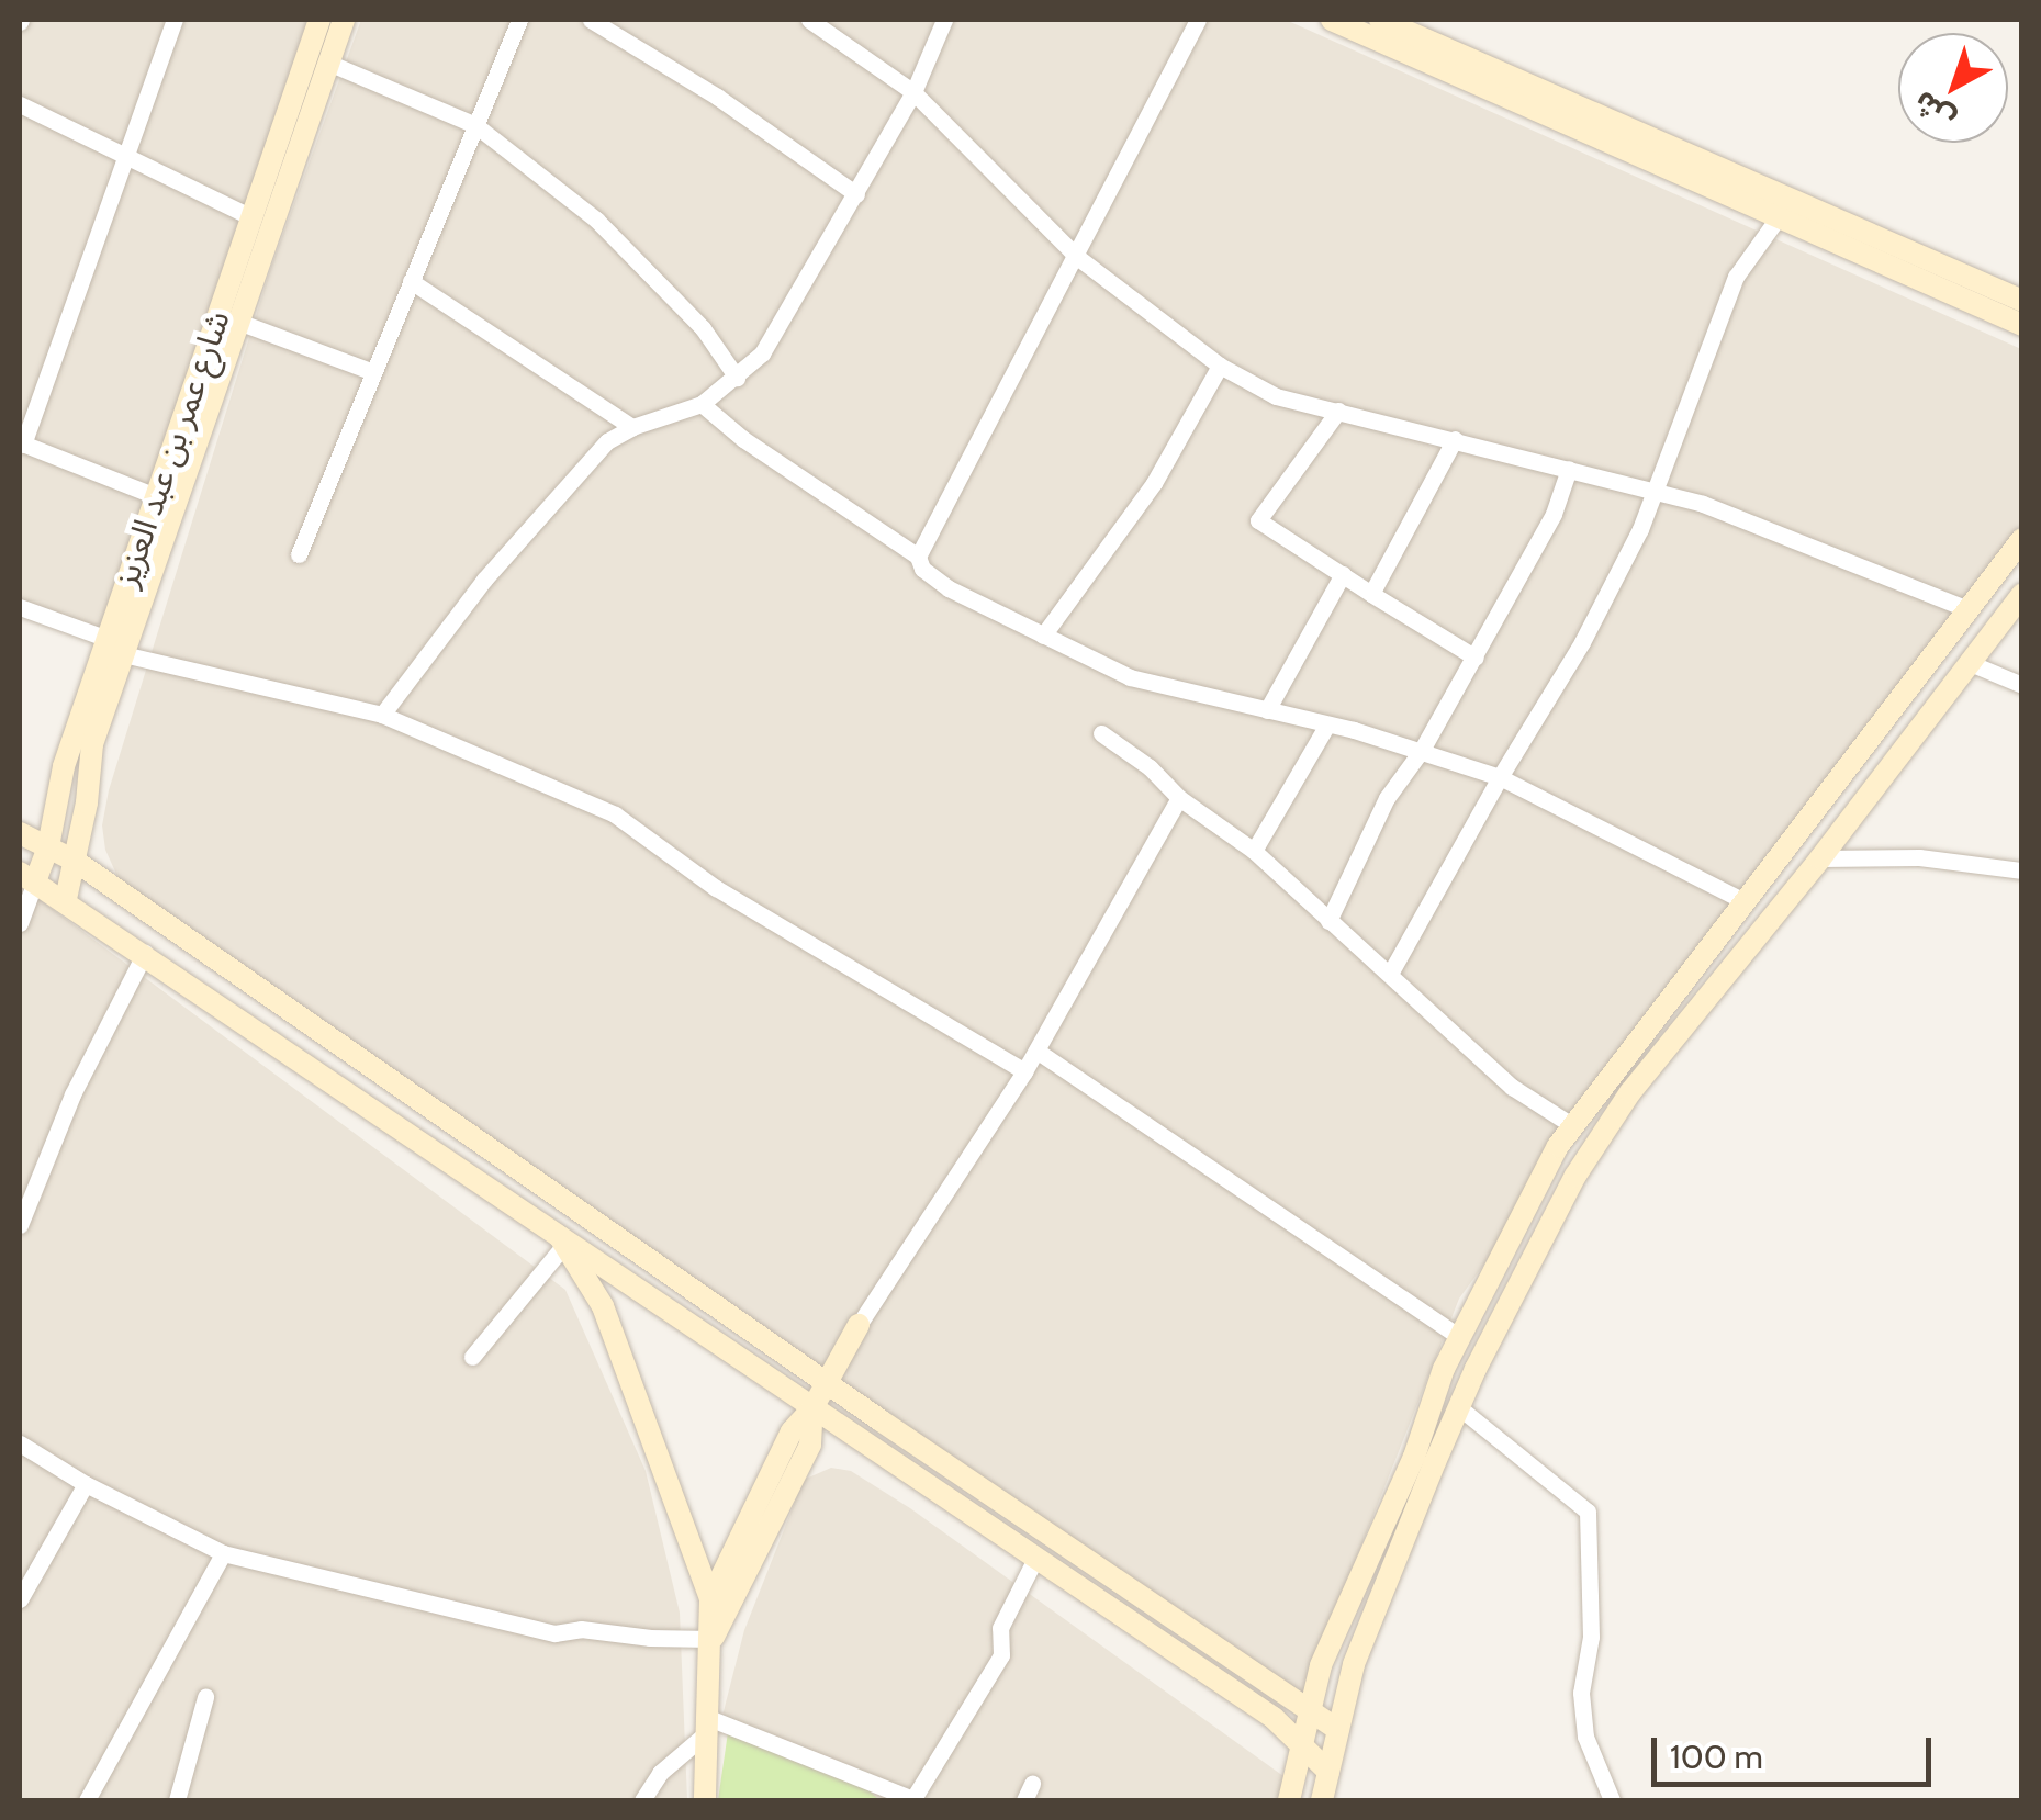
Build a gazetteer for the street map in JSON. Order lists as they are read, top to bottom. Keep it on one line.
{"streets":{"main road":["شارع عمر بن عبد العزيز"]},"scale_bar":"100 m","north":"bottom left"}
